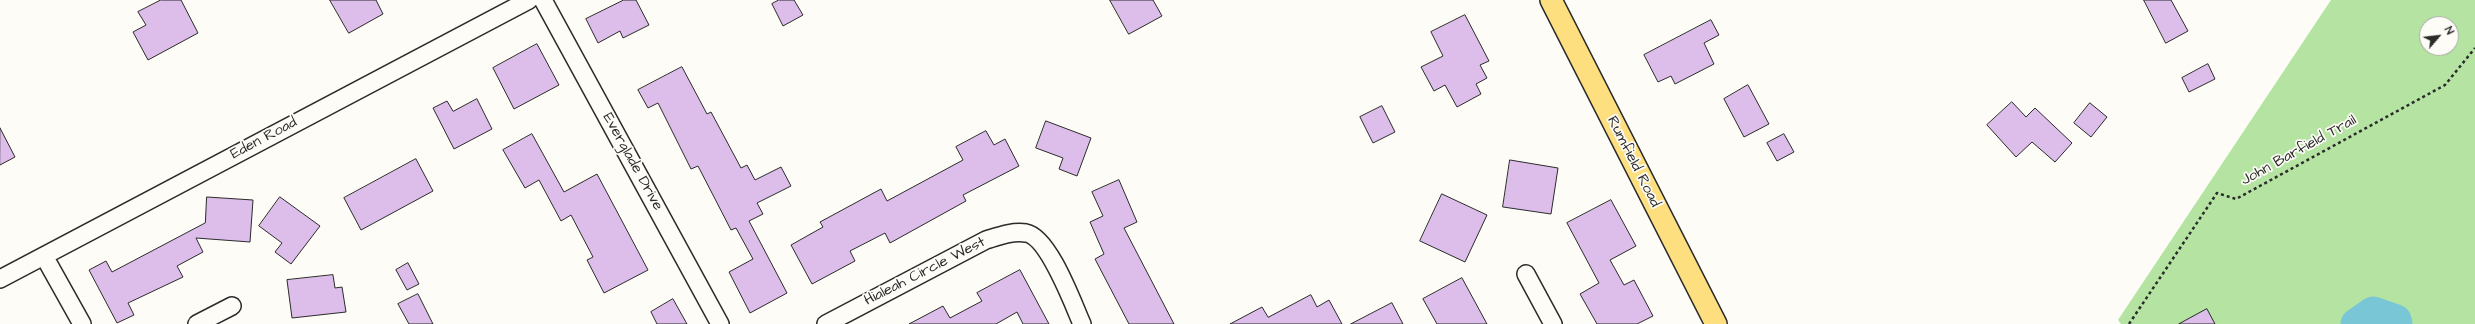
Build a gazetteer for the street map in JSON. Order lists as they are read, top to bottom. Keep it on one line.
{"streets":{"main road":["Rumfield Road"],"street":["Eden Road","Everglade Drive","Hialeah Circle West"],"path":["John Barfield Trail"]},"north":"top right"}
